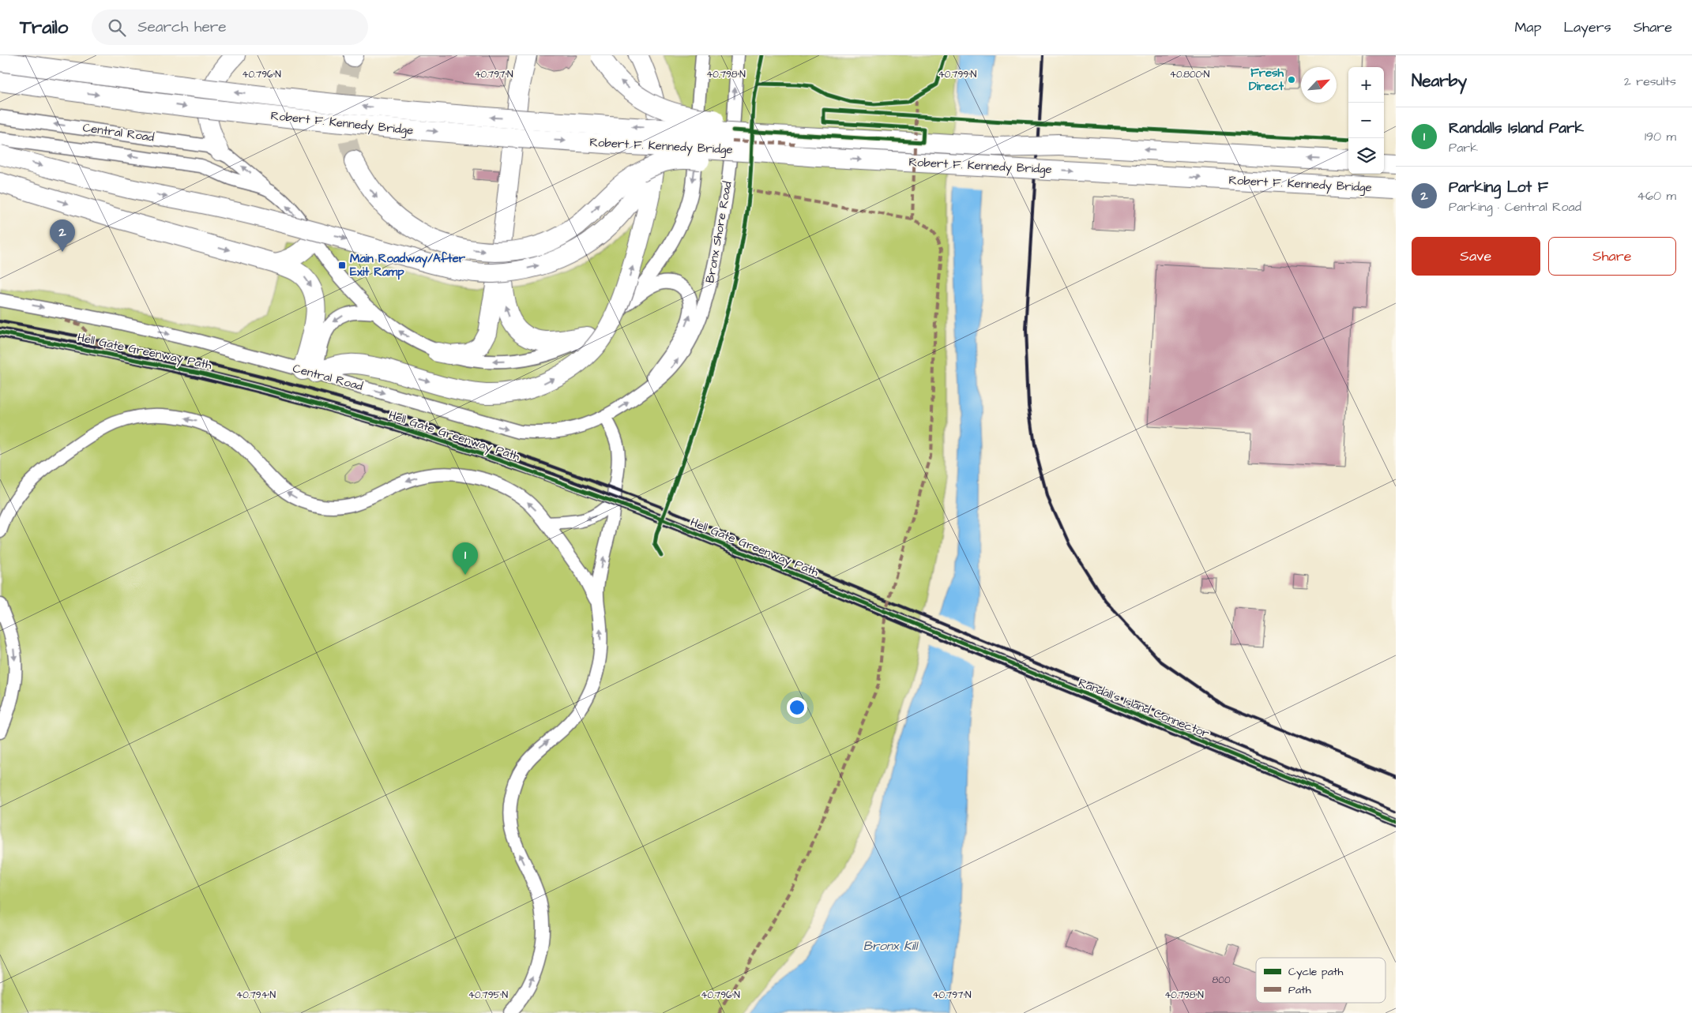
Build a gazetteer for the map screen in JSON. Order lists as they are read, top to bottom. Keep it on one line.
{"streets":{"highway":["Robert F. Kennedy Bridge"],"street":["Central Road","Bronx Shore Road"],"cycle path":["Hell Gate Greenway Path"]},"crossings":[["Central Road","Bronx Shore Road"]],"water":["Bronx Kill"],"places":{"other":["Fresh Direct"],"transit":["Main Roadway/After Exit Ramp"]},"house_numbers":["800"],"legend":["Cycle path","Path"],"north":"top right","page":{"header":"Trailo","search":"Search here","nav":["Map","Layers","Share"],"heading":["Nearby","2 results"],"map_buttons":["+","−"],"list":[{"mark":"1","name":"Randalls Island Park","note":"Park","value":"190 m"},{"mark":"2","name":"Parking Lot F","note":"Parking · Central Road","value":"460 m"}],"pins":["2","1"],"buttons":["Save","Share"]},"coordinates":["40.796°N","40.797°N","40.798°N","40.799°N","40.800°N","40.794°N","40.795°N"]}
